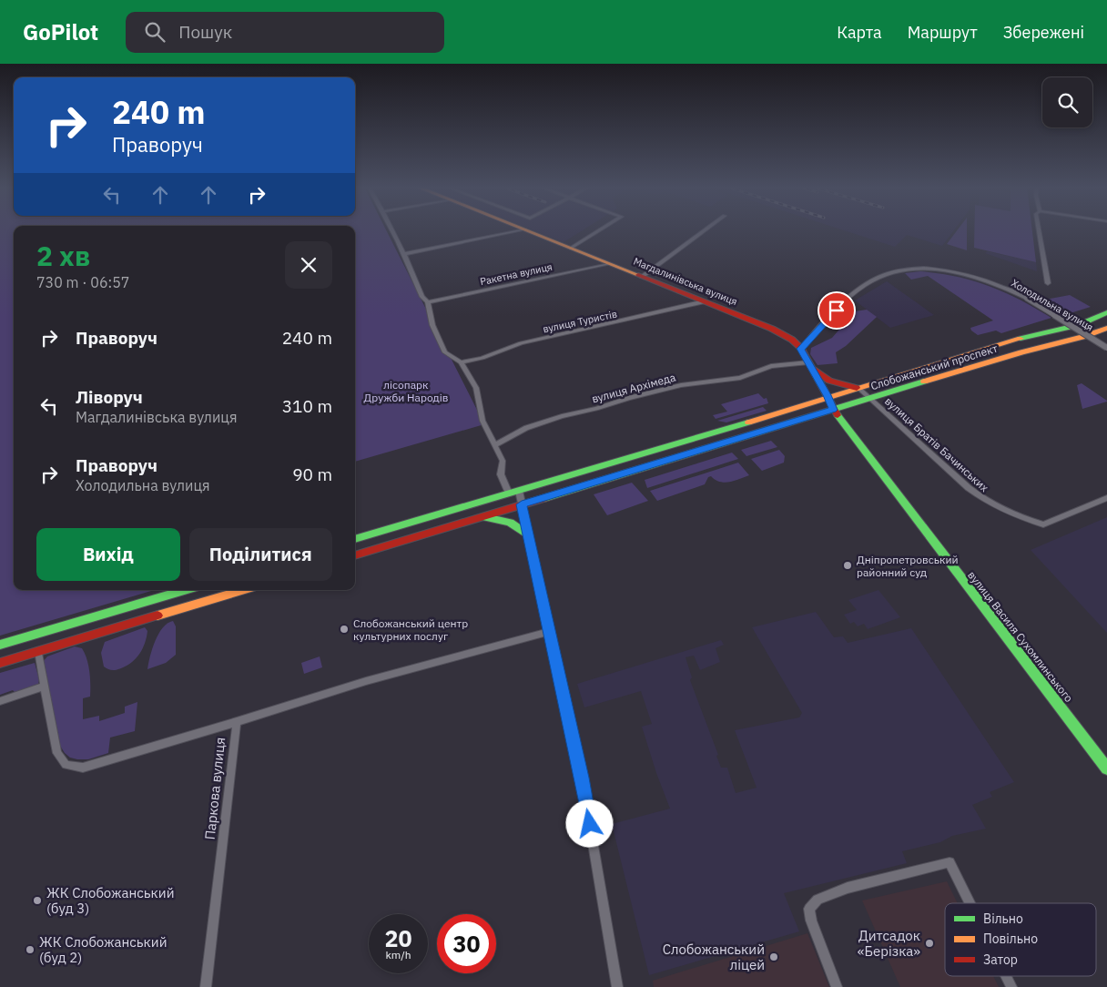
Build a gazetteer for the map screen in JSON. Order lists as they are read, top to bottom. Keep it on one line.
{"streets":{"main road":["Магдалинівська вулиця","Слобожанський проспект","вулиця Василя Сухомлинського"],"street":["Ракетна вулиця","Холодильна вулиця","вулиця Туристів","вулиця Архімеда","вулиця Братів Бачинських","Паркова вулиця"]},"crossings":[["Ракетна вулиця","Магдалинівська вулиця"],["Магдалинівська вулиця","Холодильна вулиця"],["Магдалинівська вулиця","вулиця Туристів"],["Магдалинівська вулиця","Слобожанський проспект"],["Магдалинівська вулиця","вулиця Архімеда"],["Магдалинівська вулиця","вулиця Василя Сухомлинського"],["Слобожанський проспект","вулиця Братів Бачинських"],["Слобожанський проспект","вулиця Василя Сухомлинського"]],"parks":["лісопарк Дружби Народів"],"places":["Дніпропетровський районний суд","Слобожанський центр культурних послуг","ЖК Слобожанський (буд 3)","Дитсадок «Берізка»","ЖК Слобожанський (буд 2)","Слобожанський ліцей"],"legend":["Вільно","Повільно","Затор"],"page":{"header":"GoPilot","search":"Пошук","nav":["Карта","Маршрут","Збережені"],"turn":["240 m","Праворуч"],"heading":["2 хв","730 m · 06:57"],"list":[{"name":"Праворуч","value":"240 m"},{"name":"Ліворуч","note":"Магдалинівська вулиця","value":"310 m"},{"name":"Праворуч","note":"Холодильна вулиця","value":"90 m"}],"buttons":["Вихід","Поділитися"],"speed":"20 km/h","limit":"30"}}
